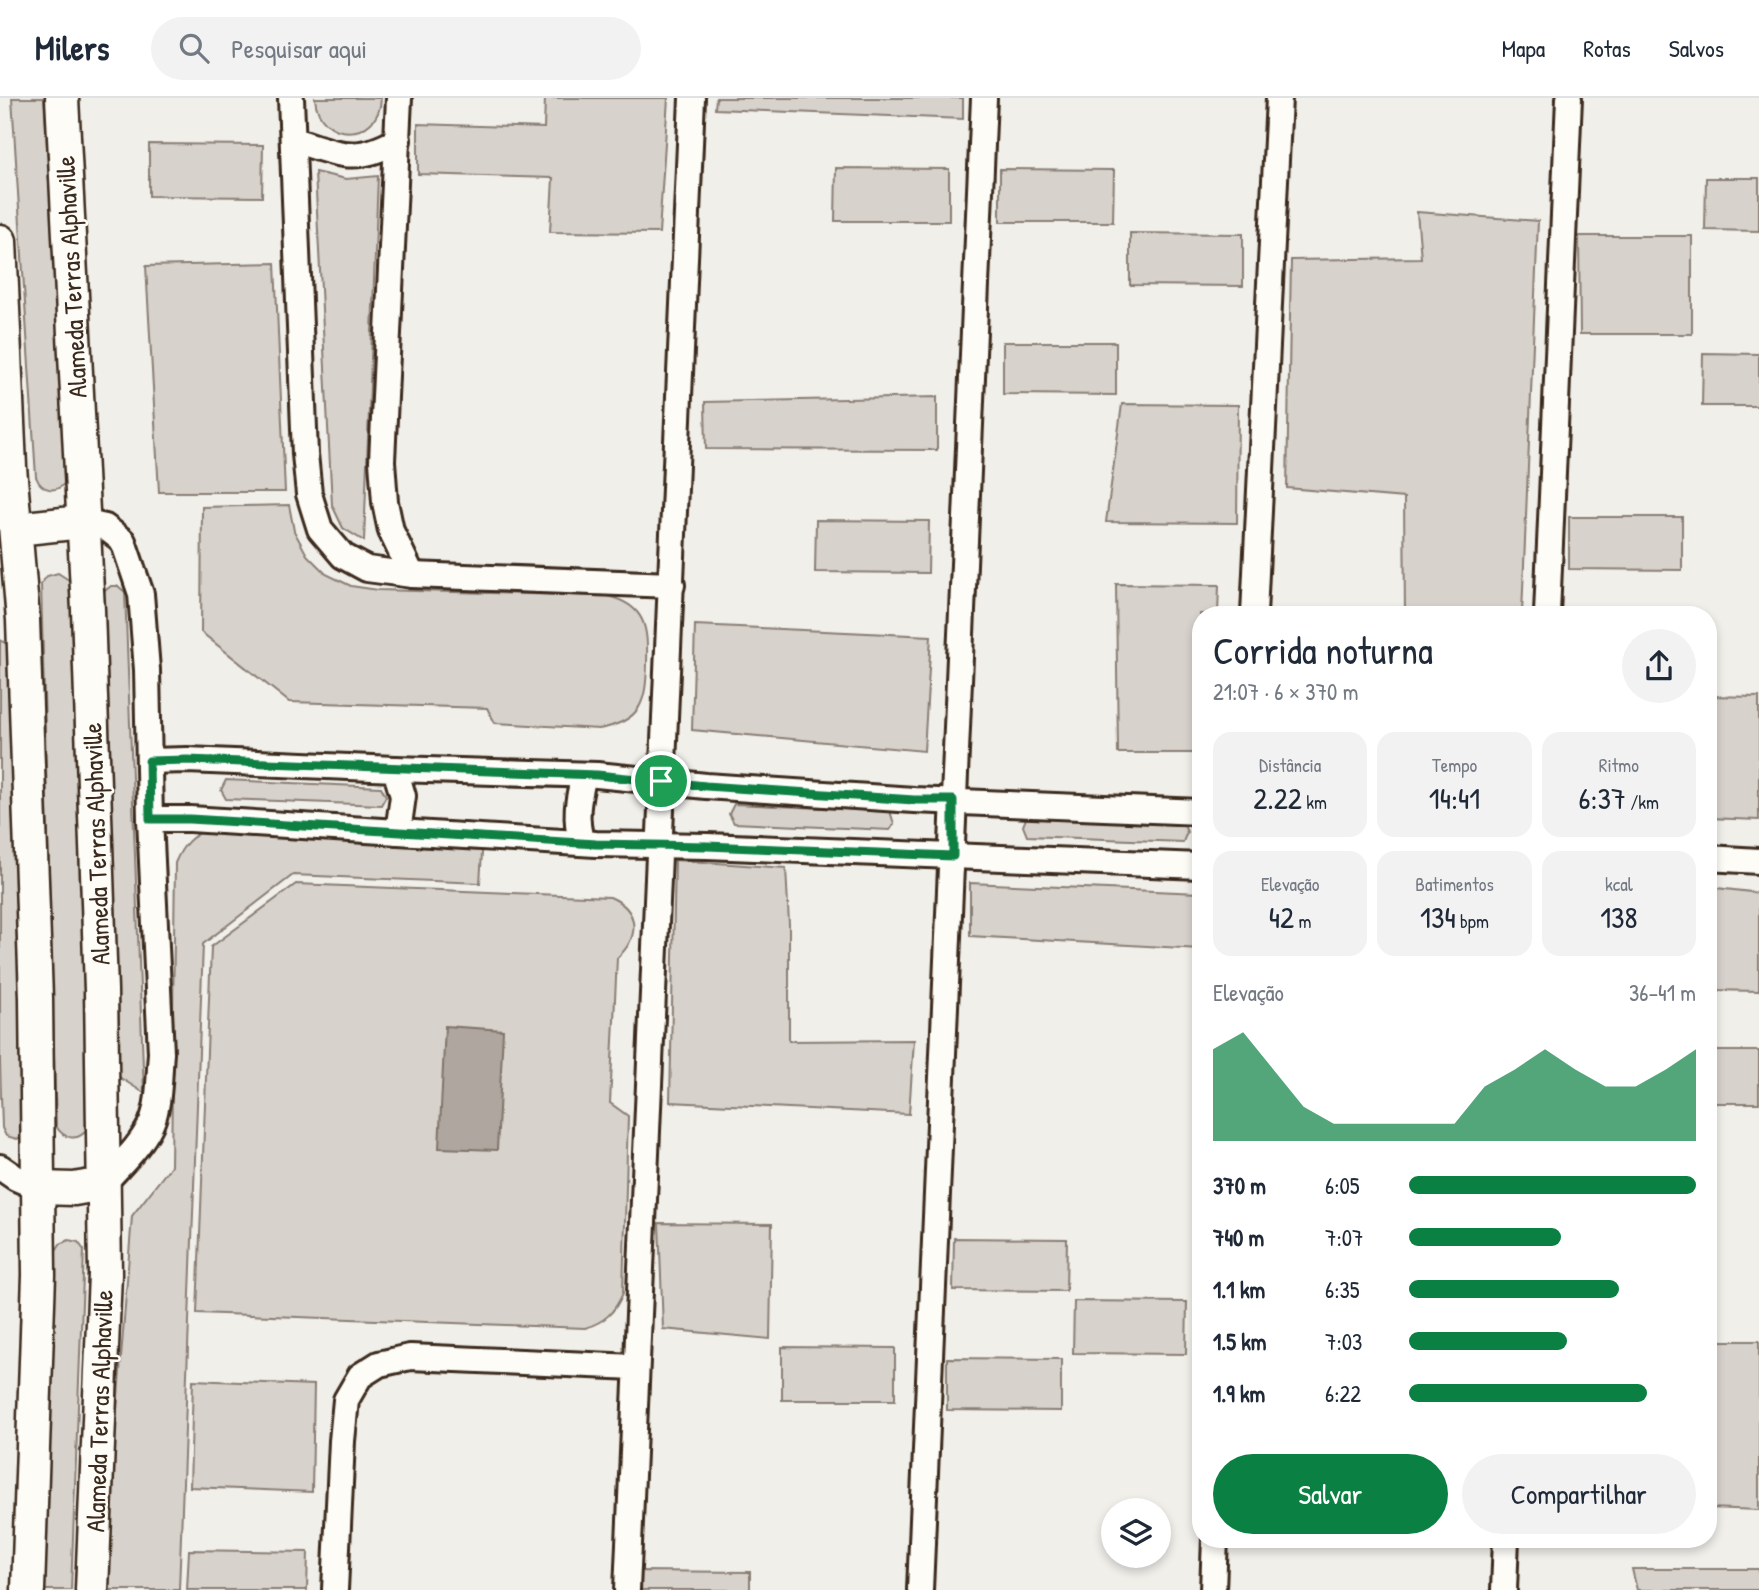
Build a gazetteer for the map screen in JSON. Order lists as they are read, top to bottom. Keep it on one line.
{"streets":{"street":["Alameda Terras Alphaville"]},"page":{"header":"Milers","search":"Pesquisar aqui","nav":["Mapa","Rotas","Salvos"],"heading":["Corrida noturna","21:07 · 6 × 370 m"],"stats":[["Distância","2.22 km"],["Tempo","14:41"],["Ritmo","6:37 /km"],["Elevação","42 m"],["Batimentos","134 bpm"],["kcal","138"]],"chart":["Elevação","36–41 m"],"list":[{"name":"370 m","note":"6:05"},{"name":"740 m","note":"7:07"},{"name":"1.1 km","note":"6:35"},{"name":"1.5 km","note":"7:03"},{"name":"1.9 km","note":"6:22"}],"buttons":["Salvar","Compartilhar"]}}
